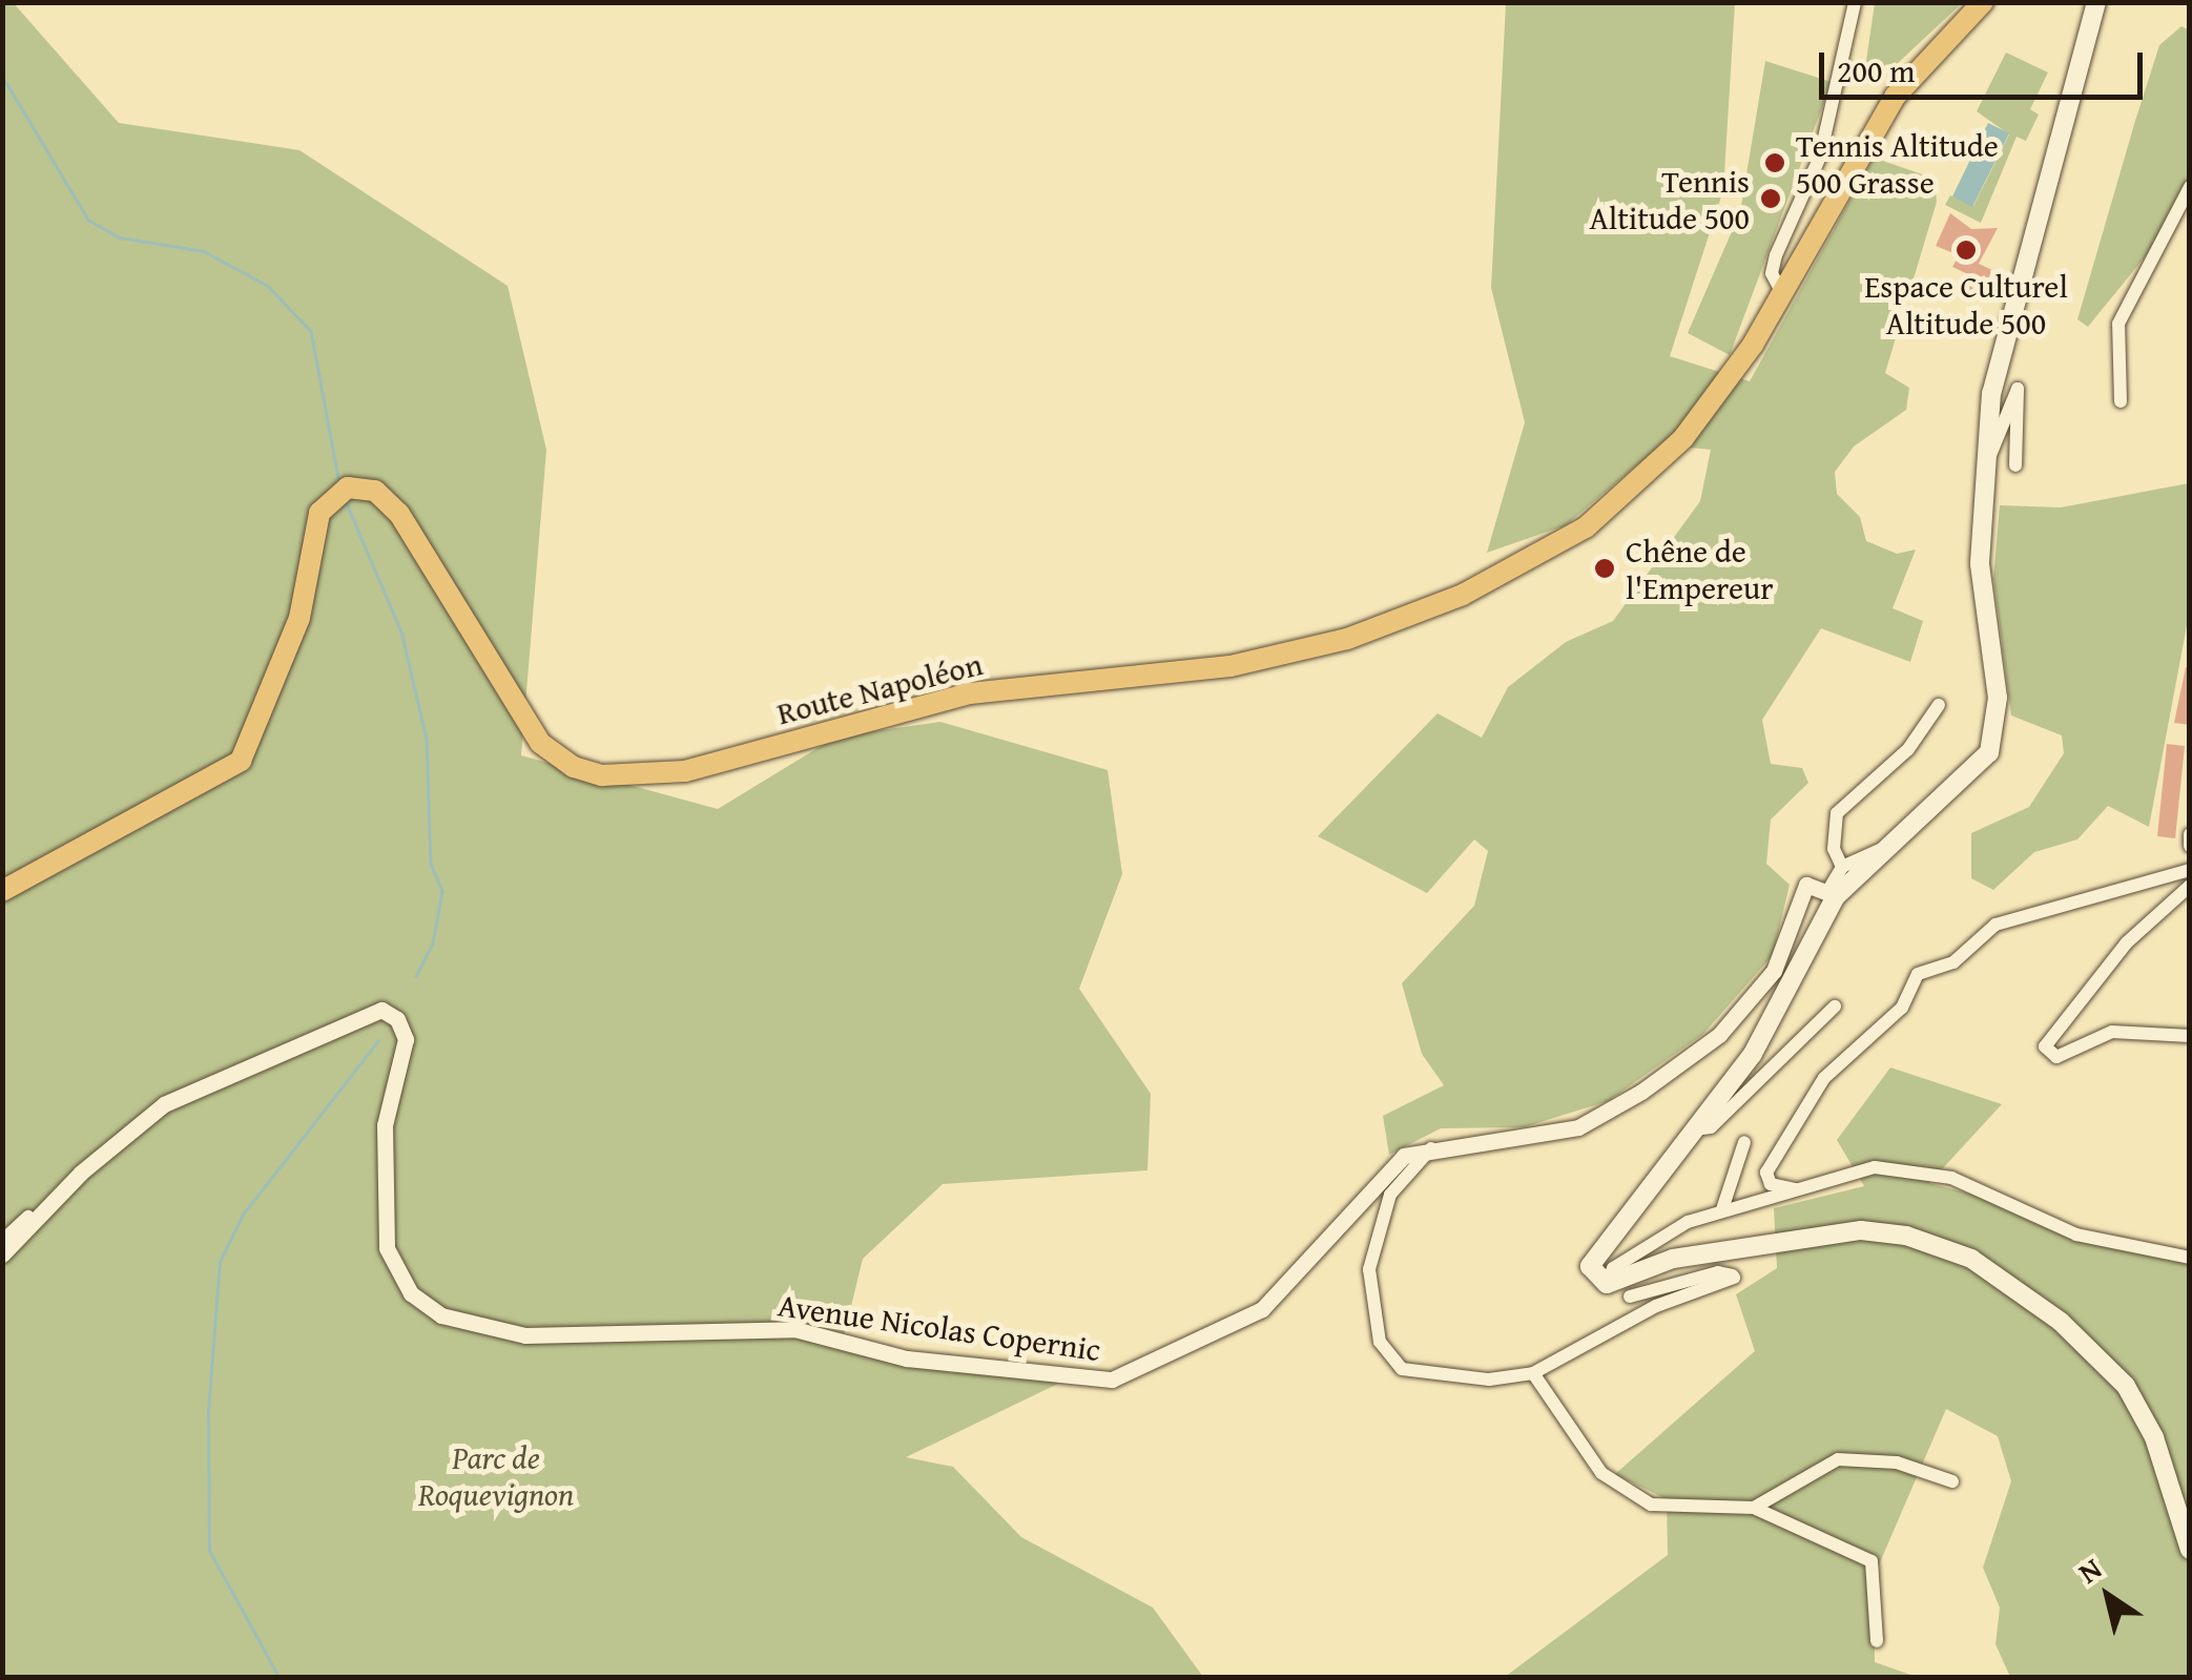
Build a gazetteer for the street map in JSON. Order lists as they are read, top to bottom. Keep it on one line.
{"streets":{"main road":["Route Napoléon"],"street":["Avenue Nicolas Copernic"]},"parks":["Parc de Roquevignon"],"places":["Tennis Altitude 500 Grasse","Tennis Altitude 500","Espace Culturel Altitude 500","Chêne de l'Empereur"],"scale_bar":"200 m","north":"top left"}
